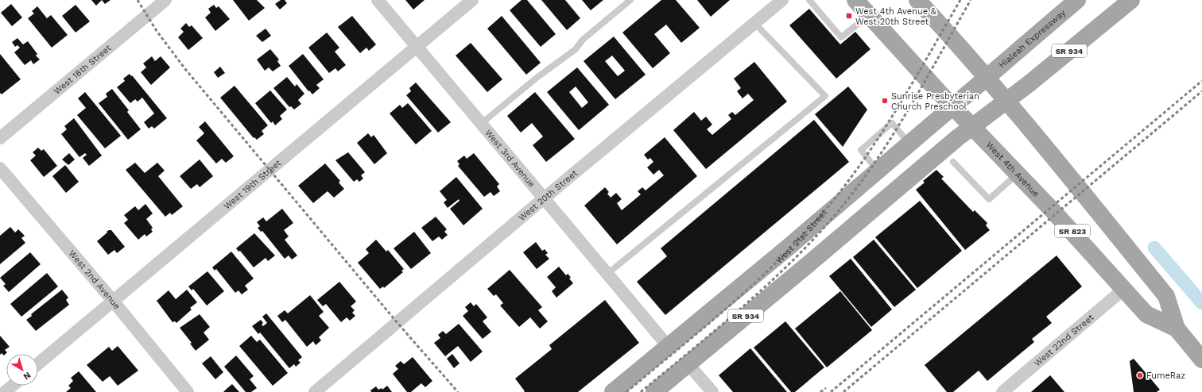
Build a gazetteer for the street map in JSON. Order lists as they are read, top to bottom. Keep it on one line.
{"streets":{"main road":["Hialeah Expressway","SR 934","West 4th Avenue","SR 823","West 21st Street"],"street":["West 18th Street","West 3rd Avenue","West 19th Street","West 20th Street","West 2nd Avenue","West 22nd Street"]},"crossings":[["Hialeah Expressway","West 4th Avenue"],["Hialeah Expressway","West 21st Street"],["SR 934","West 4th Avenue"],["West 3rd Avenue","West 19th Street"],["West 3rd Avenue","West 20th Street"],["West 3rd Avenue","West 21st Street"],["West 4th Avenue","West 21st Street"],["West 4th Avenue","West 22nd Street"],["West 19th Street","West 2nd Avenue"]],"places":{"transit":["West 4th Avenue & West 20th Street"],"other":["Sunrise Presbyterian Church Preschool","FumeRaz"]},"north":"bottom right"}
